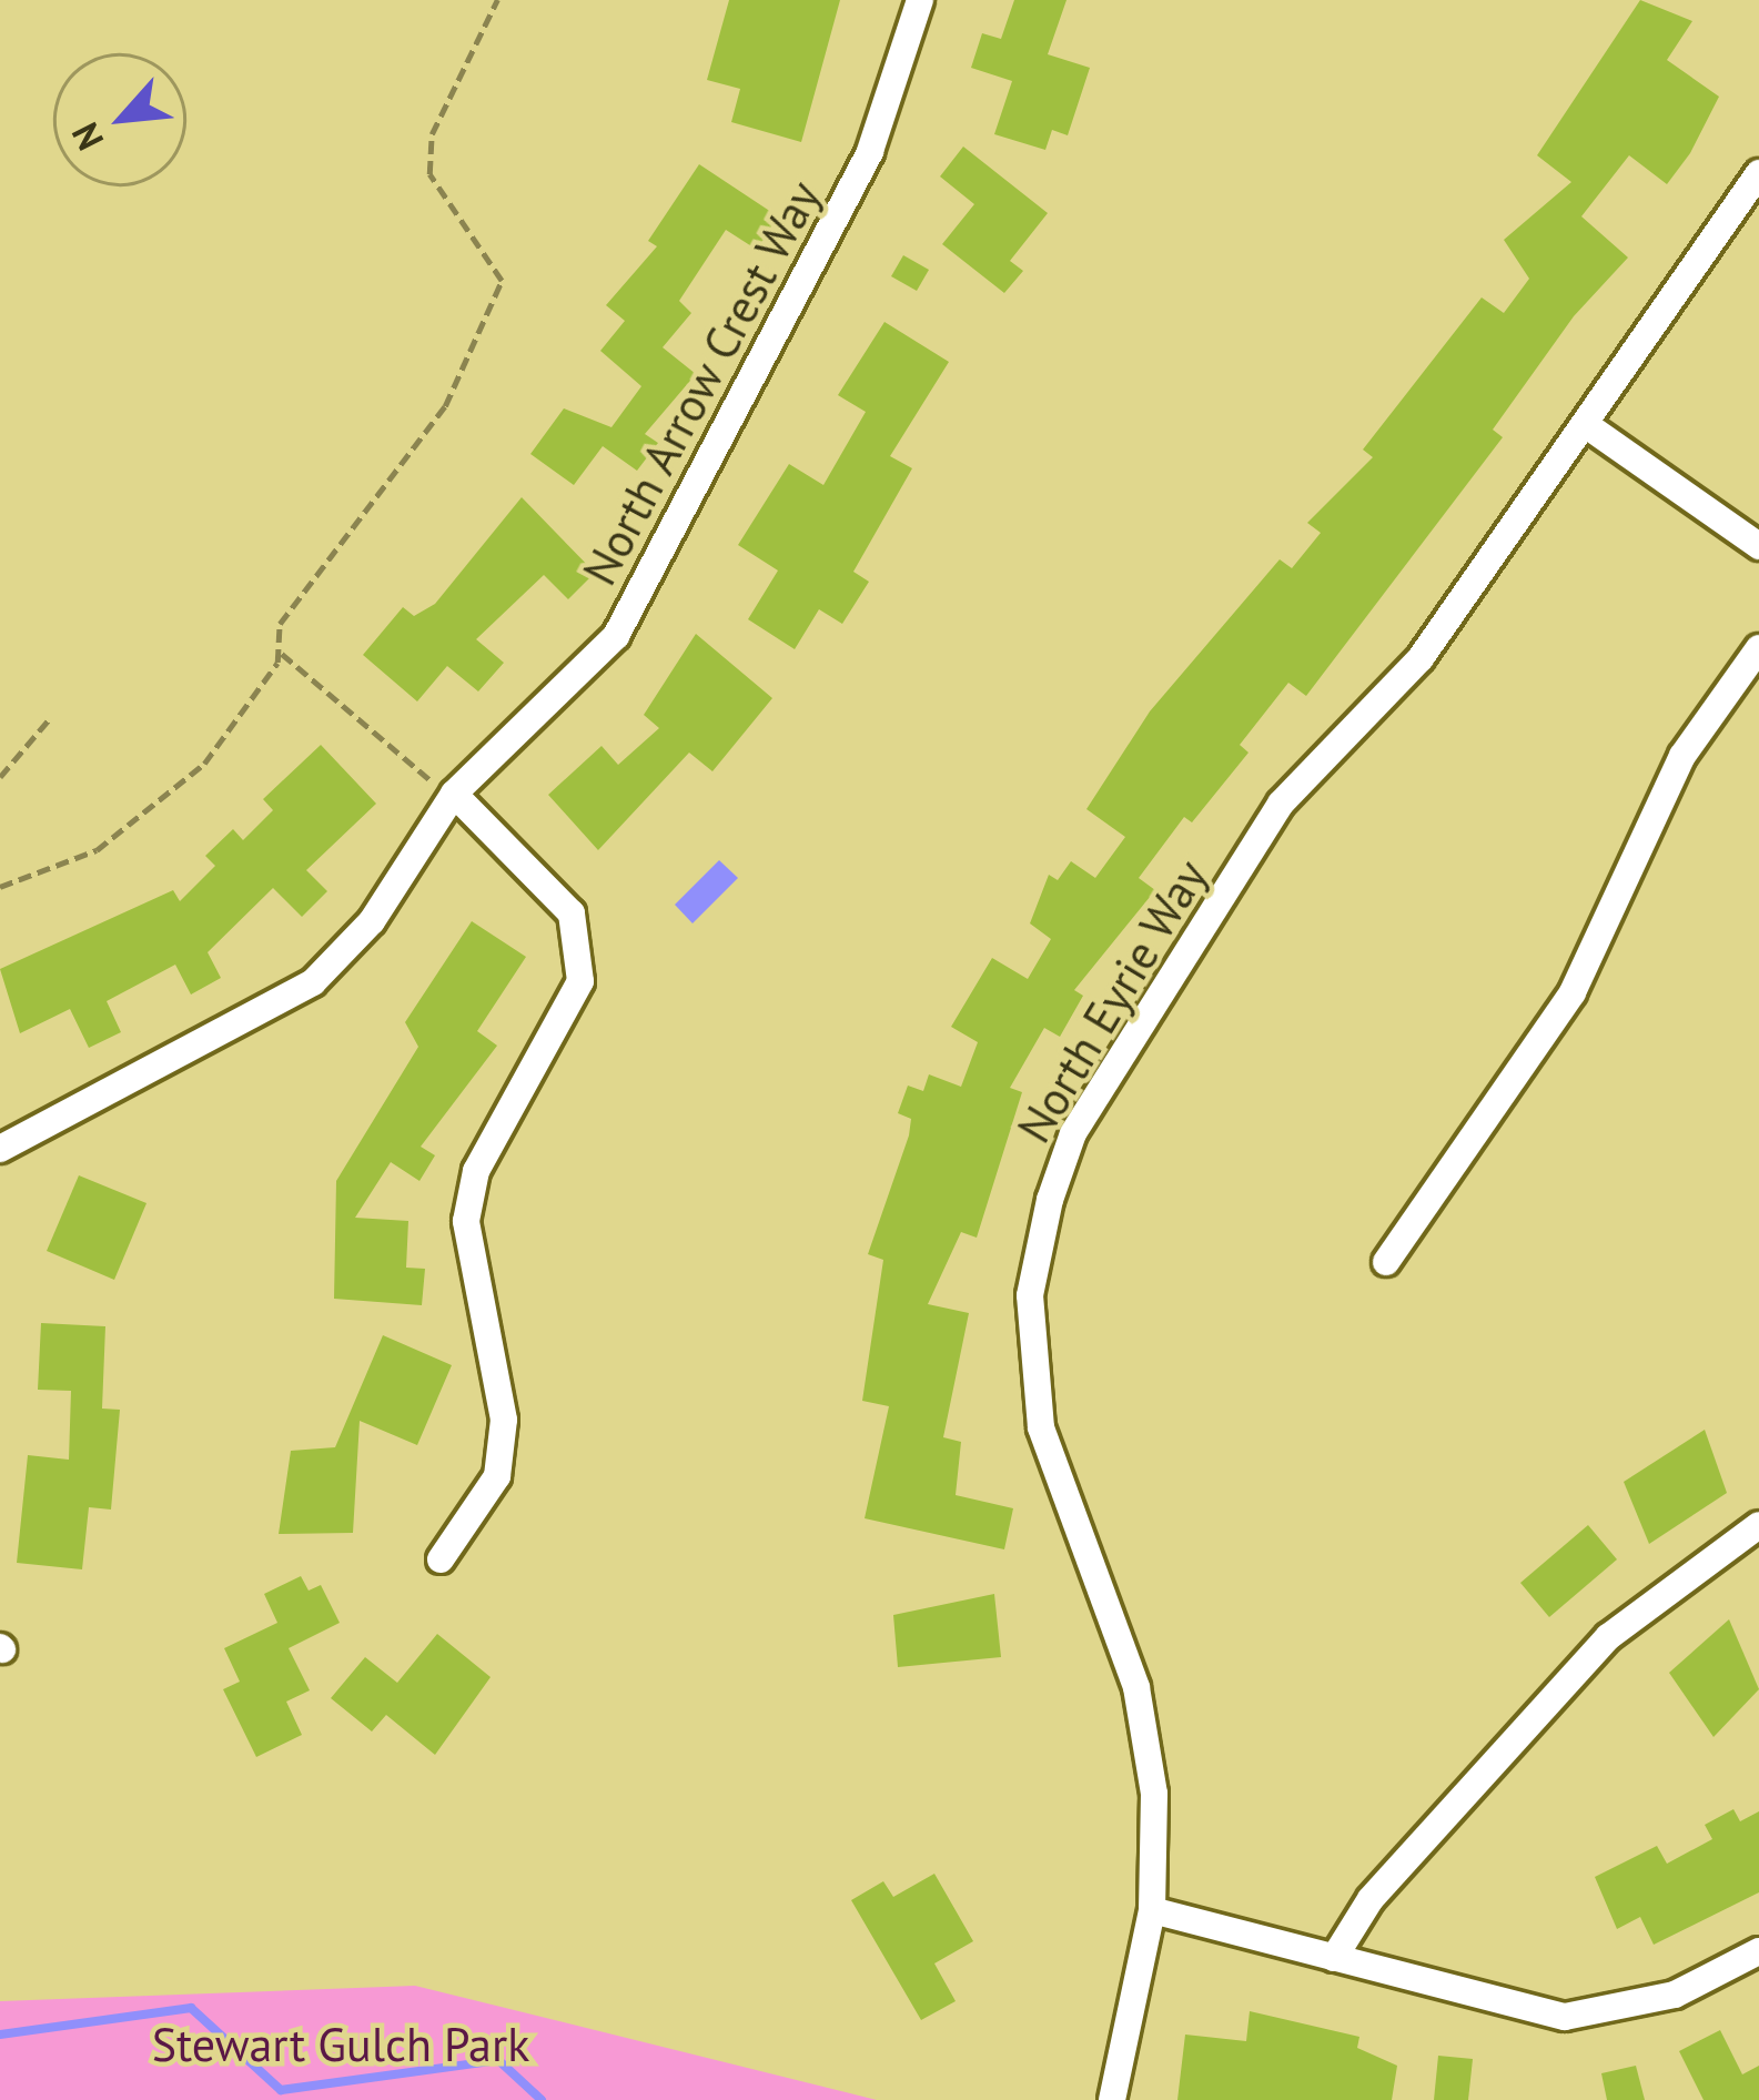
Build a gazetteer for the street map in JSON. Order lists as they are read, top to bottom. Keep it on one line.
{"streets":{"street":["North Arrow Crest Way","North Eyrie Way"]},"parks":["Stewart Gulch Park"],"north":"bottom left"}
